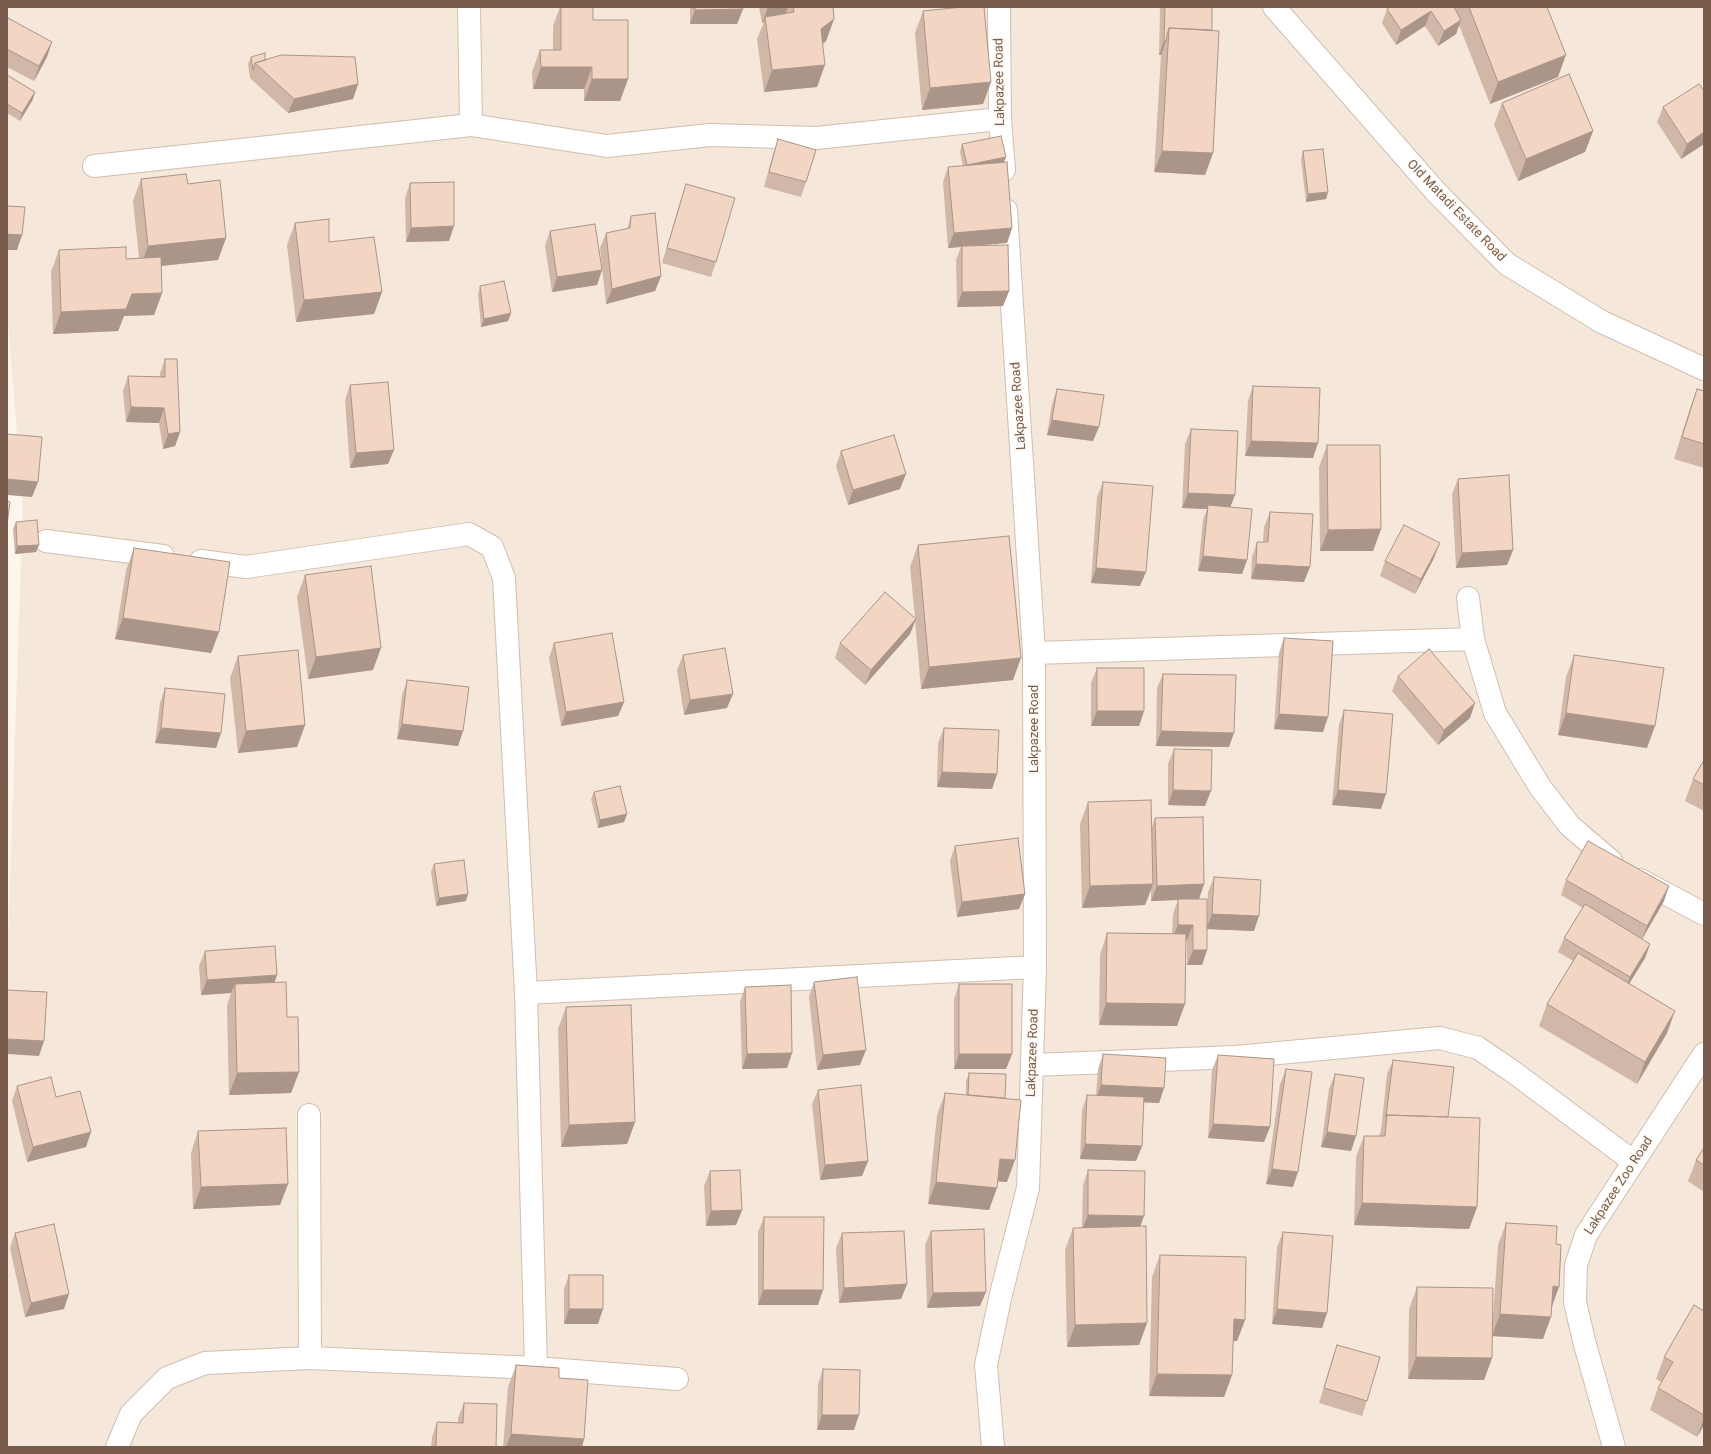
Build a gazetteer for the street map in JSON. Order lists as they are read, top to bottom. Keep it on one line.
{"streets":{"street":["Lakpazee Road","Old Matadi Estate Road","Lakpazee Zoo Road"]}}
